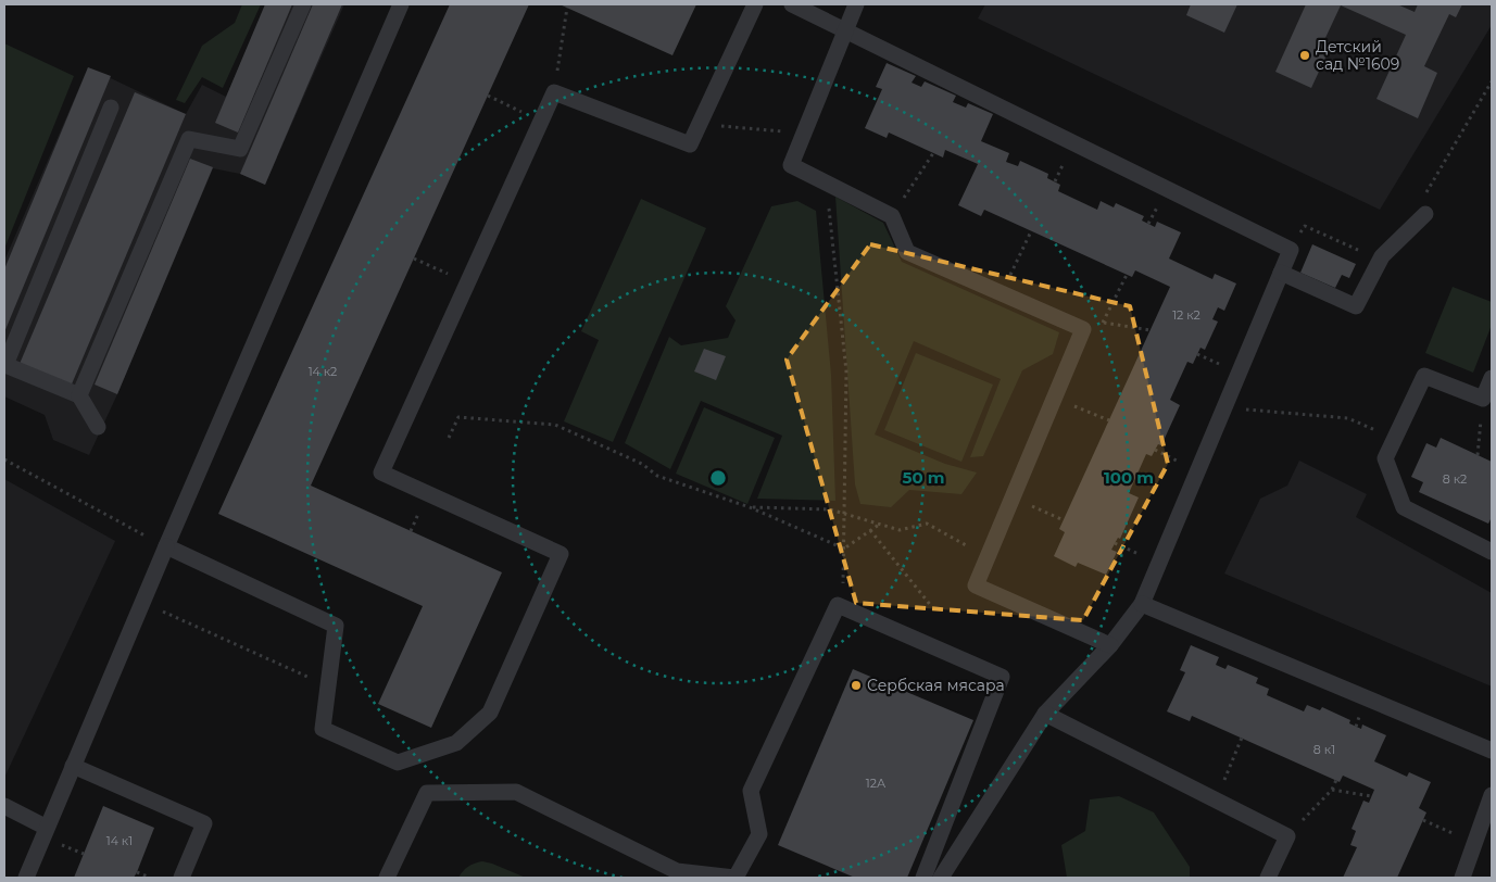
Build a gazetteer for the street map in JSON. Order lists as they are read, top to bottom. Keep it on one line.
{"places":["Детский сад №1609","Сербская мясара"],"house_numbers":["12 к2","14 к2","8 к2","8 к1","12А","14 к1"],"rings":["50 m","100 m"]}
